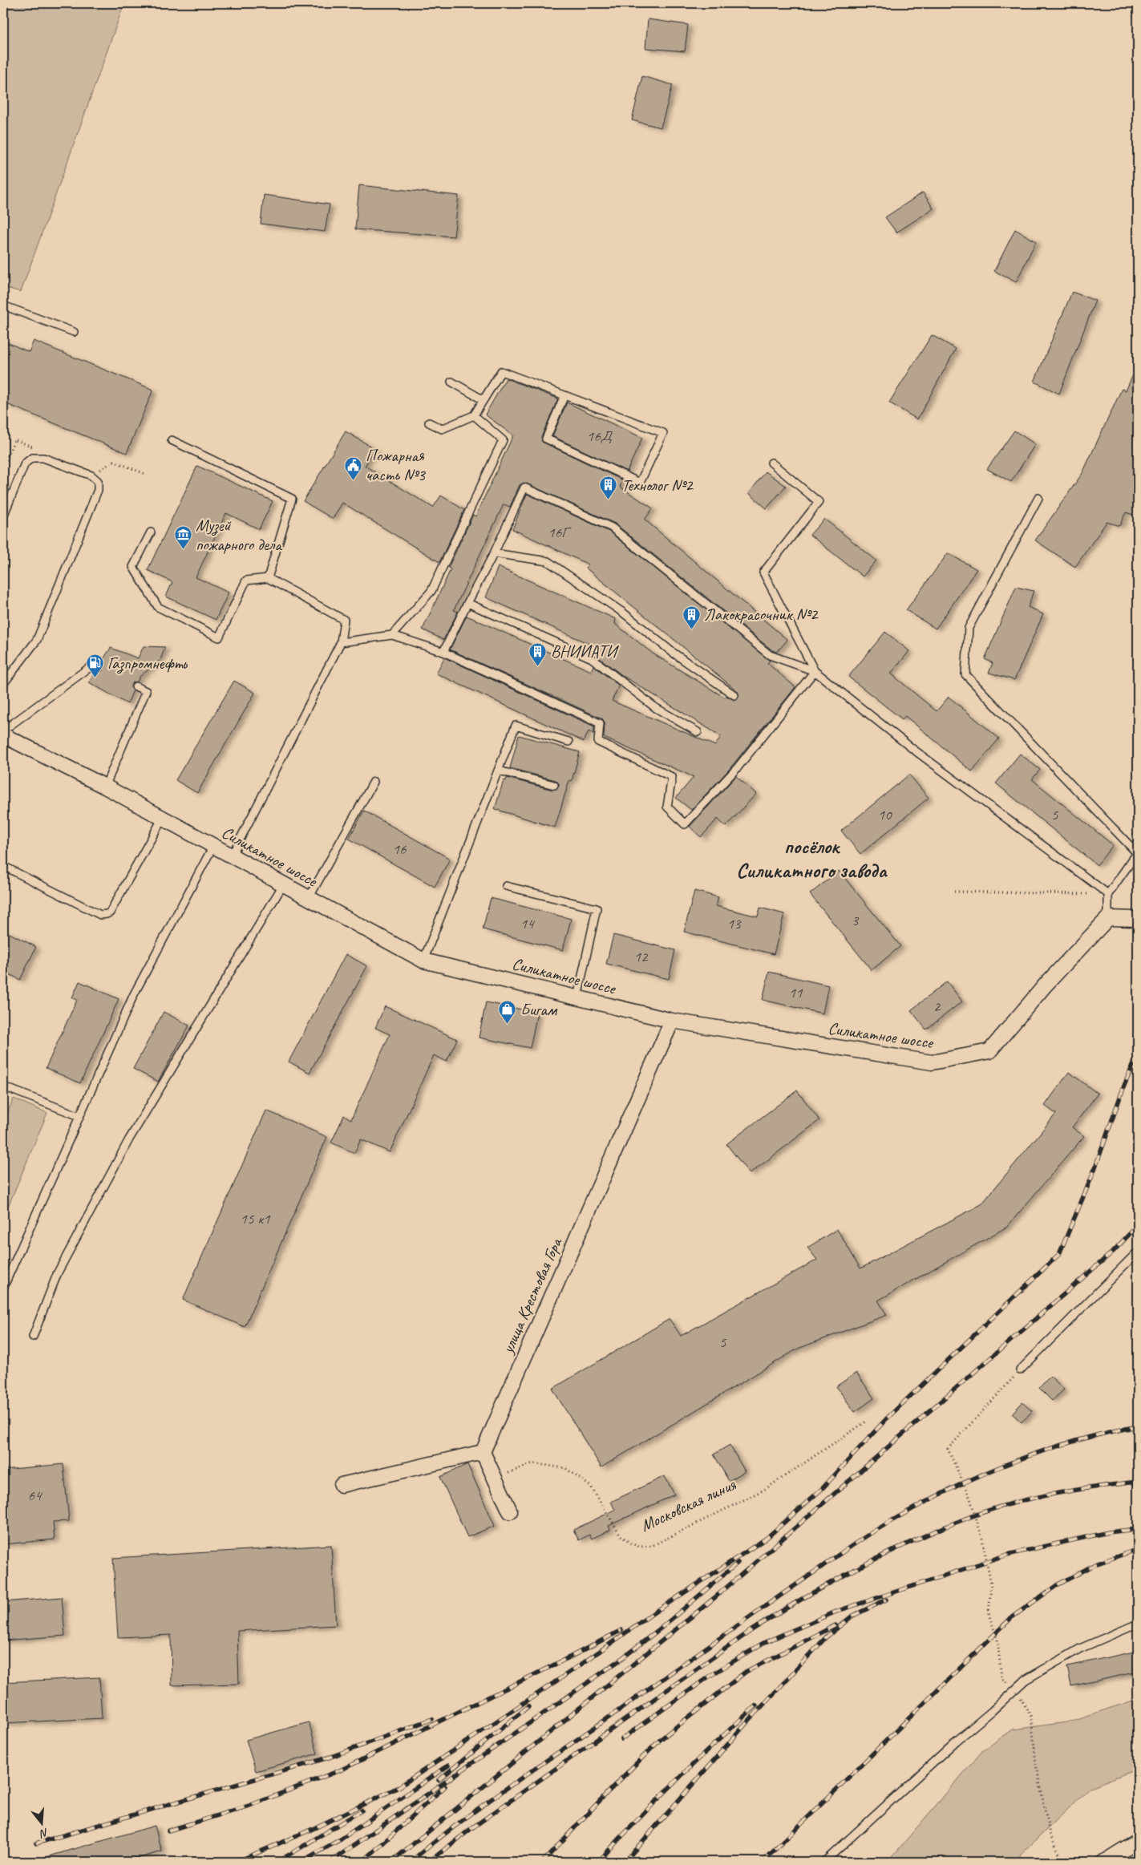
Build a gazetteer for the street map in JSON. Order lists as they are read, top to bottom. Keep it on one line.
{"streets":{"street":["Силикатное шоссе","улица Крестовая Гора"],"path":["Московская линия"]},"crossings":[["Силикатное шоссе","улица Крестовая Гора"]],"districts":["посёлок Силикатного завода"],"places":{"public building":["Пожарная часть №3"],"building":["Технолог №2","Лакокрасочник №2","ВНИИАТИ"],"museum":["Музей пожарного дела"],"fuel station":["Газпромнефть"],"shop":["Бигам"]},"house_numbers":["16Д","16Г","10","5","16","3","14","13","12","11","2","15 к1","5","64"],"north":"bottom"}
